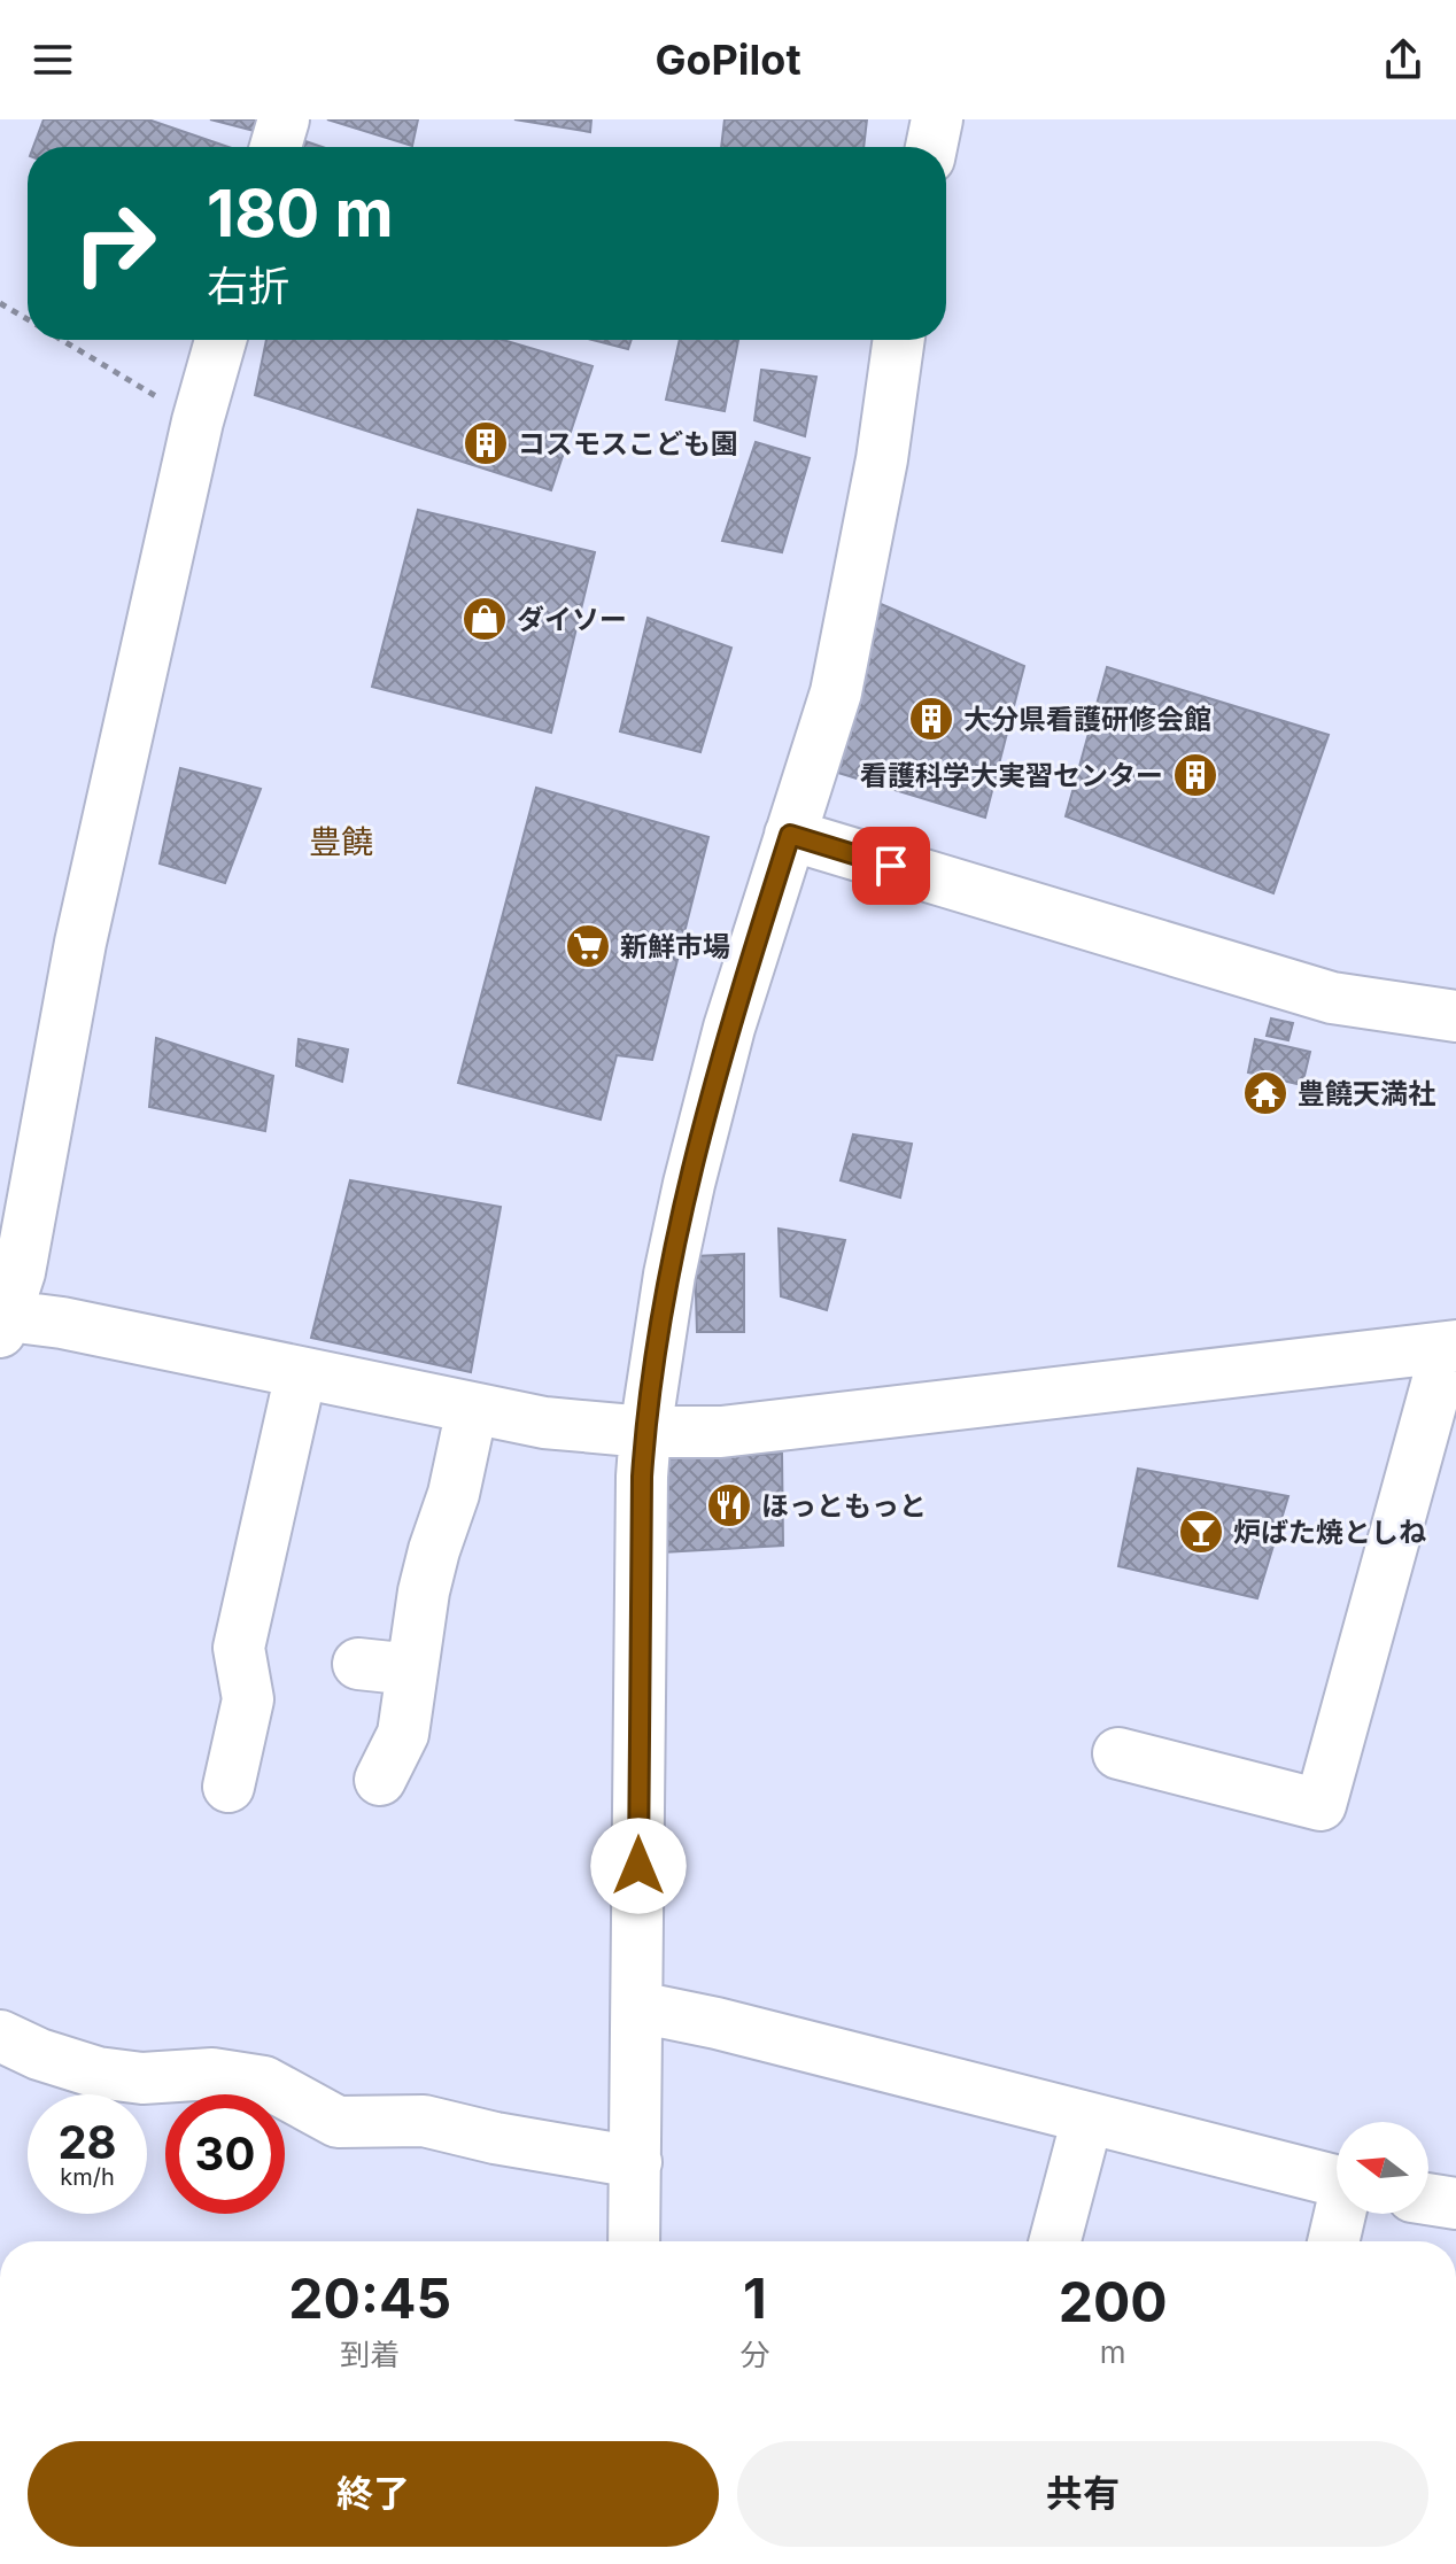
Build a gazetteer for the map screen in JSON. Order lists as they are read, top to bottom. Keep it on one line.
{"districts":["豊饒"],"places":{"building":["コスモスこども園","大分県看護研修会館","看護科学大実習センター"],"shop":["ダイソー"],"supermarket":["新鮮市場"],"temple":["豊饒天満社"],"restaurant":["ほっともっと"],"bar":["炉ばた焼としね"]},"north":"left","page":{"header":"GoPilot","turn":["180 m","右折"],"speed":"28 km/h","limit":"30","eta":["20:45","到着","1","分","200","m"],"buttons":["終了","共有"]}}
